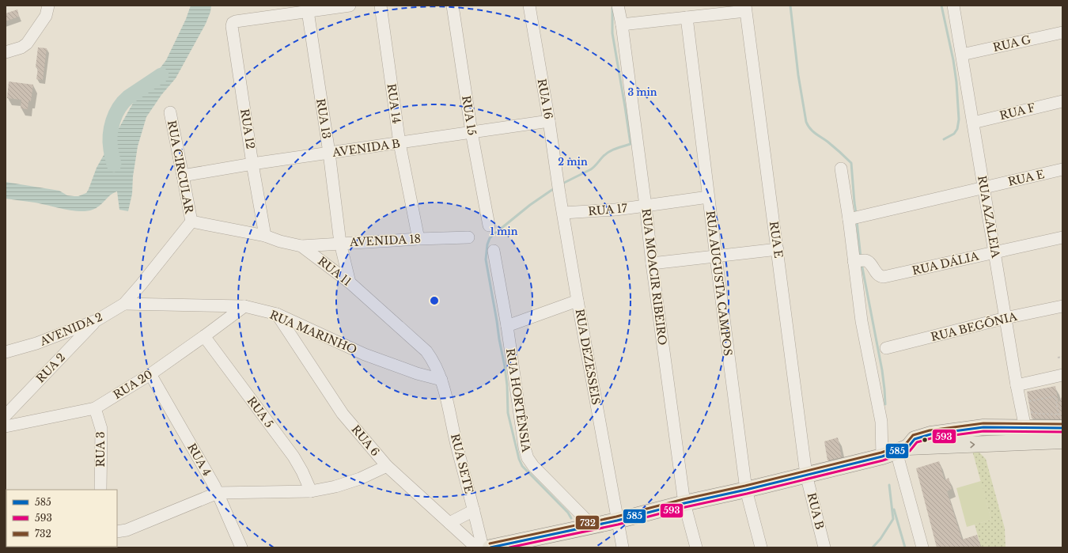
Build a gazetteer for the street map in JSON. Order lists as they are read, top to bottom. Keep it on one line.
{"streets":{"street":["RUA G","RUA 16","RUA 14","RUA F","RUA 15","RUA 13","RUA 12","AVENIDA B","RUA CIRCULAR","RUA E","RUA 17","RUA AZALEIA","AVENIDA 18","RUA DÁLIA","RUA 11","RUA MOACIR RIBEIRO","RUA AUGUSTA CAMPOS","RUA BEGÔNIA","AVENIDA 2","RUA MARINHO","RUA DEZESSEIS","RUA 2","RUA 20","RUA HORTÊNSIA","RUA 5","RUA 6","RUA 3","RUA 4","RUA SETE","RUA B"]},"crossings":[["RUA G","RUA AZALEIA"],["RUA 16","AVENIDA B"],["RUA 16","RUA DEZESSEIS"],["RUA 14","AVENIDA B"],["RUA 14","AVENIDA 18"],["RUA F","RUA AZALEIA"],["RUA 15","AVENIDA B"],["RUA 13","RUA 12"],["RUA 13","AVENIDA B"],["RUA 13","AVENIDA 18"],["RUA 13","RUA 11"],["RUA 12","AVENIDA B"],["RUA 12","RUA 11"],["AVENIDA B","RUA CIRCULAR"],["RUA CIRCULAR","RUA 11"],["RUA CIRCULAR","AVENIDA 2"],["RUA E","RUA AZALEIA"],["RUA E","RUA B"],["RUA 17","RUA MOACIR RIBEIRO"],["RUA 17","RUA AUGUSTA CAMPOS"],["RUA 17","RUA DEZESSEIS"],["RUA AZALEIA","RUA DÁLIA"],["RUA AZALEIA","RUA BEGÔNIA"],["AVENIDA 18","RUA 11"],["RUA 11","AVENIDA 2"],["RUA 11","RUA MARINHO"],["RUA 11","RUA SETE"],["AVENIDA 2","RUA MARINHO"],["AVENIDA 2","RUA 2"],["RUA MARINHO","RUA 20"],["RUA MARINHO","RUA 6"],["RUA MARINHO","RUA SETE"],["RUA 20","RUA 5"],["RUA 20","RUA 3"],["RUA 20","RUA 4"]],"lines":["transit line 732","transit line 585","transit line 593"],"legend":["585","593","732"],"rings":["3 min","2 min","1 min"]}
